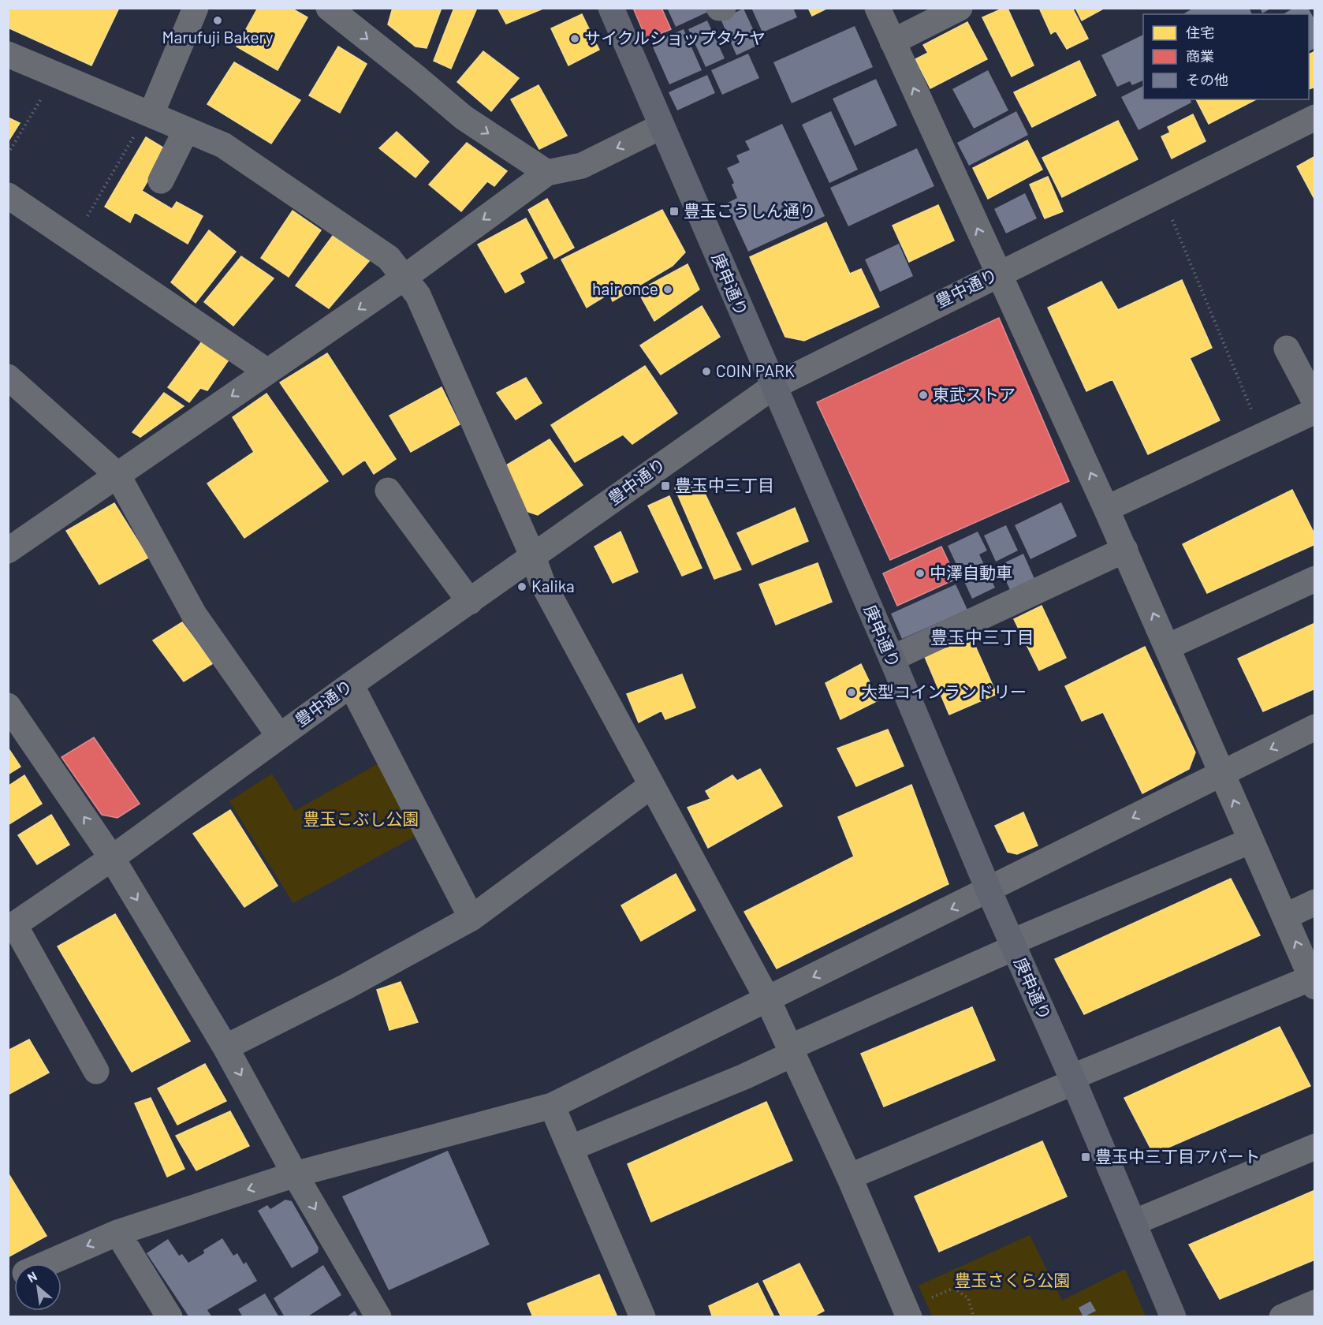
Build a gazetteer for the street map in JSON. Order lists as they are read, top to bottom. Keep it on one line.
{"streets":{"main road":["庚申通り"],"street":["豊中通り"]},"crossings":[["庚申通り","豊中通り"]],"districts":["豊玉中三丁目"],"parks":["豊玉こぶし公園","豊玉さくら公園"],"places":{"other":["Marufuji Bakery","サイクルショップタケヤ","hair once","COIN PARK","東武ストア","中澤自動車","Kalika","大型コインランドリー"],"transit":["豊玉こうしん通り","豊玉中三丁目","豊玉中三丁目アパート"]},"legend":["住宅","商業","その他"],"north":"top left"}
